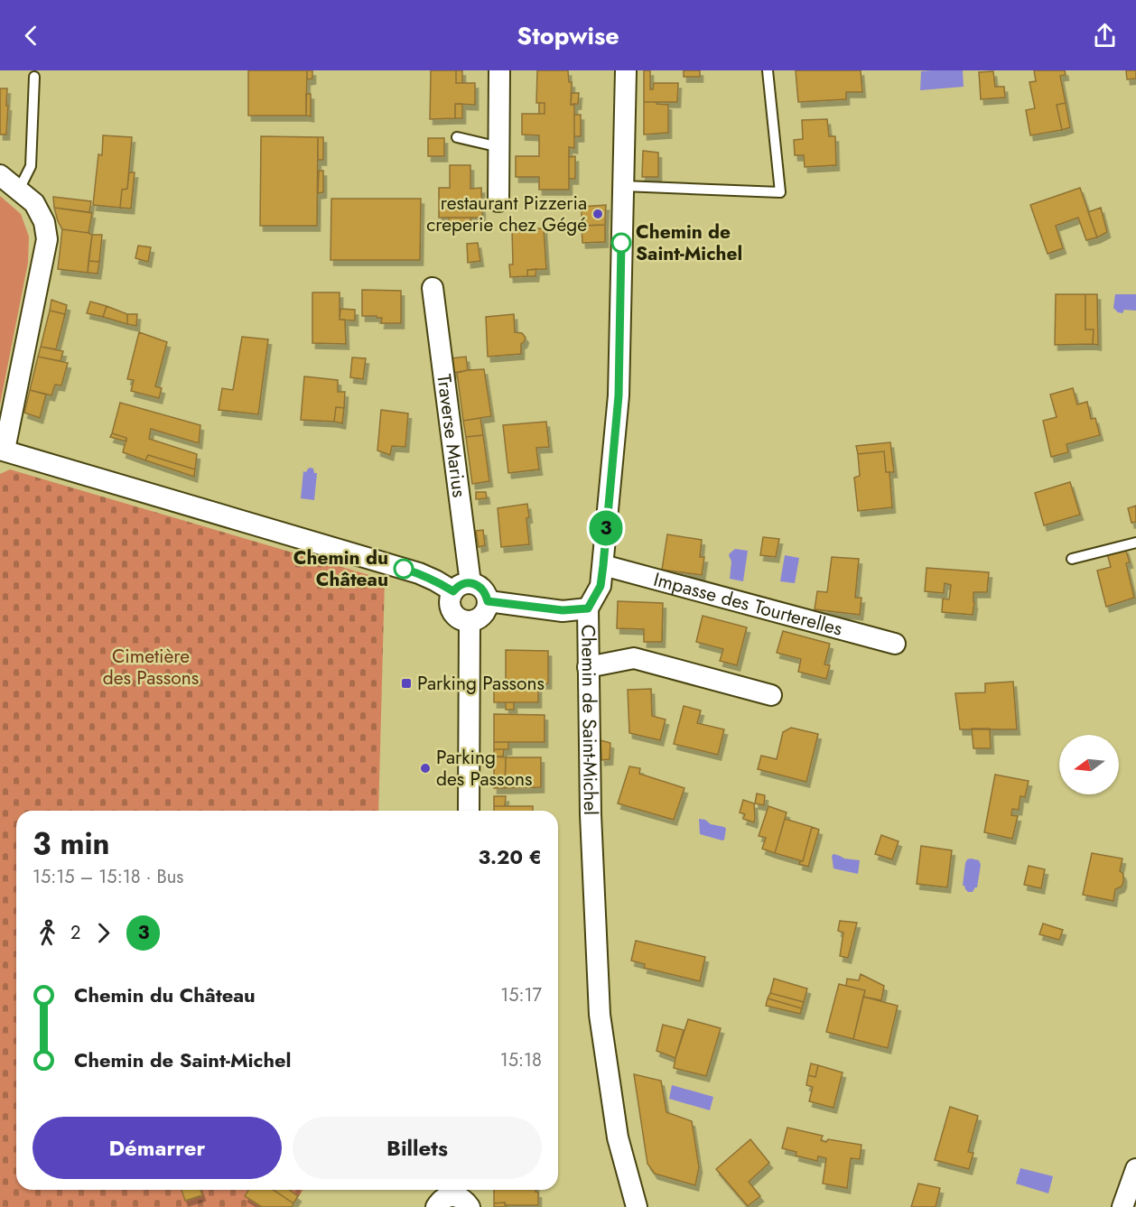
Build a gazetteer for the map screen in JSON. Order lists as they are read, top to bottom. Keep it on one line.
{"streets":{"street":["Traverse Marius","Impasse des Tourterelles","Chemin de Saint-Michel"]},"crossings":[["Impasse des Tourterelles","Chemin de Saint-Michel"]],"parks":["Cimetière des Passons"],"places":{"other":["restaurant Pizzeria creperie chez Gégé","Chemin de Saint-Michel","Chemin du Château","Parking des Passons"],"transit":["Parking Passons"]},"lines":["bus line 3"],"north":"left","page":{"header":"Stopwise","on_map":"3","heading":["3 min","15:15 – 15:18 · Bus","3.20 €"],"legs":["2","3"],"list":[{"name":"Chemin du Château","value":"15:17"},{"name":"Chemin de Saint-Michel","value":"15:18"}],"buttons":["Démarrer","Billets"]}}
